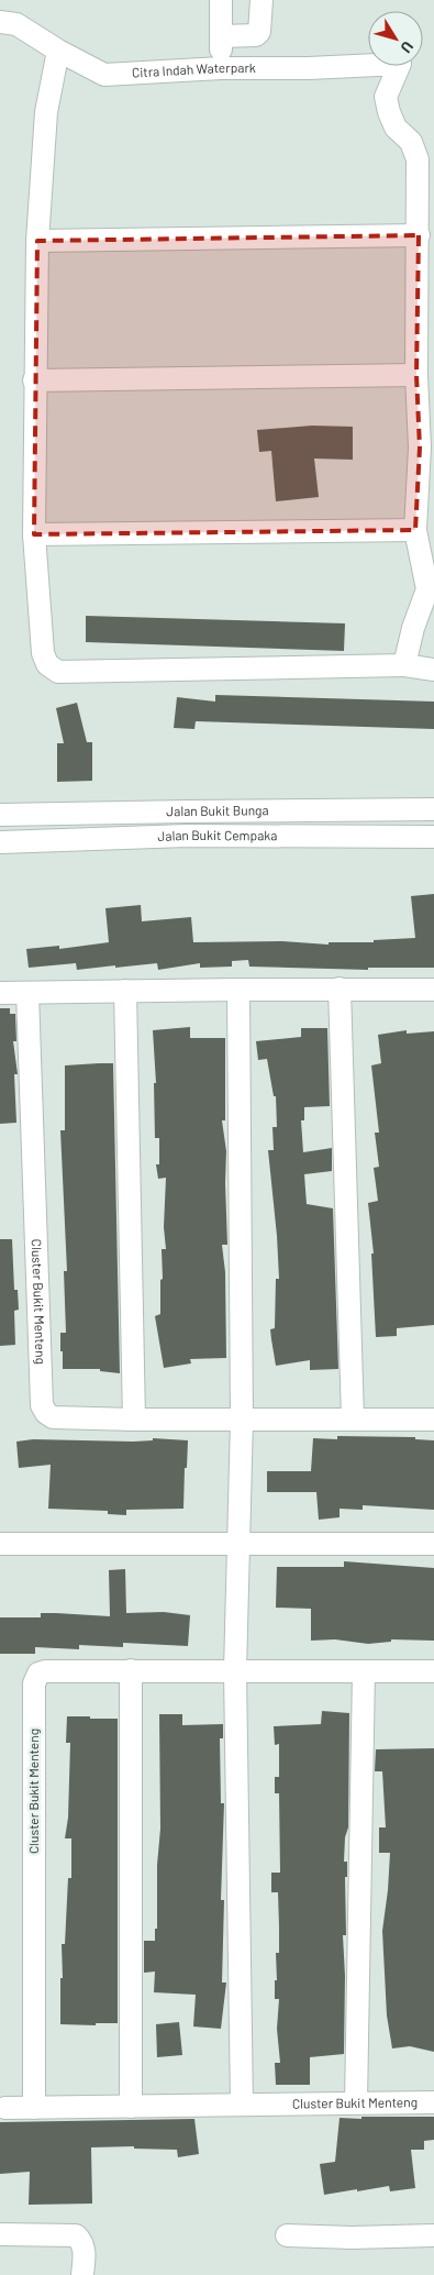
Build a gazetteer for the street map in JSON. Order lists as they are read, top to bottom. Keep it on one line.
{"streets":{"street":["Citra Indah Waterpark","Jalan Bukit Bunga","Jalan Bukit Cempaka","Cluster Bukit Menteng"]},"north":"bottom right"}
